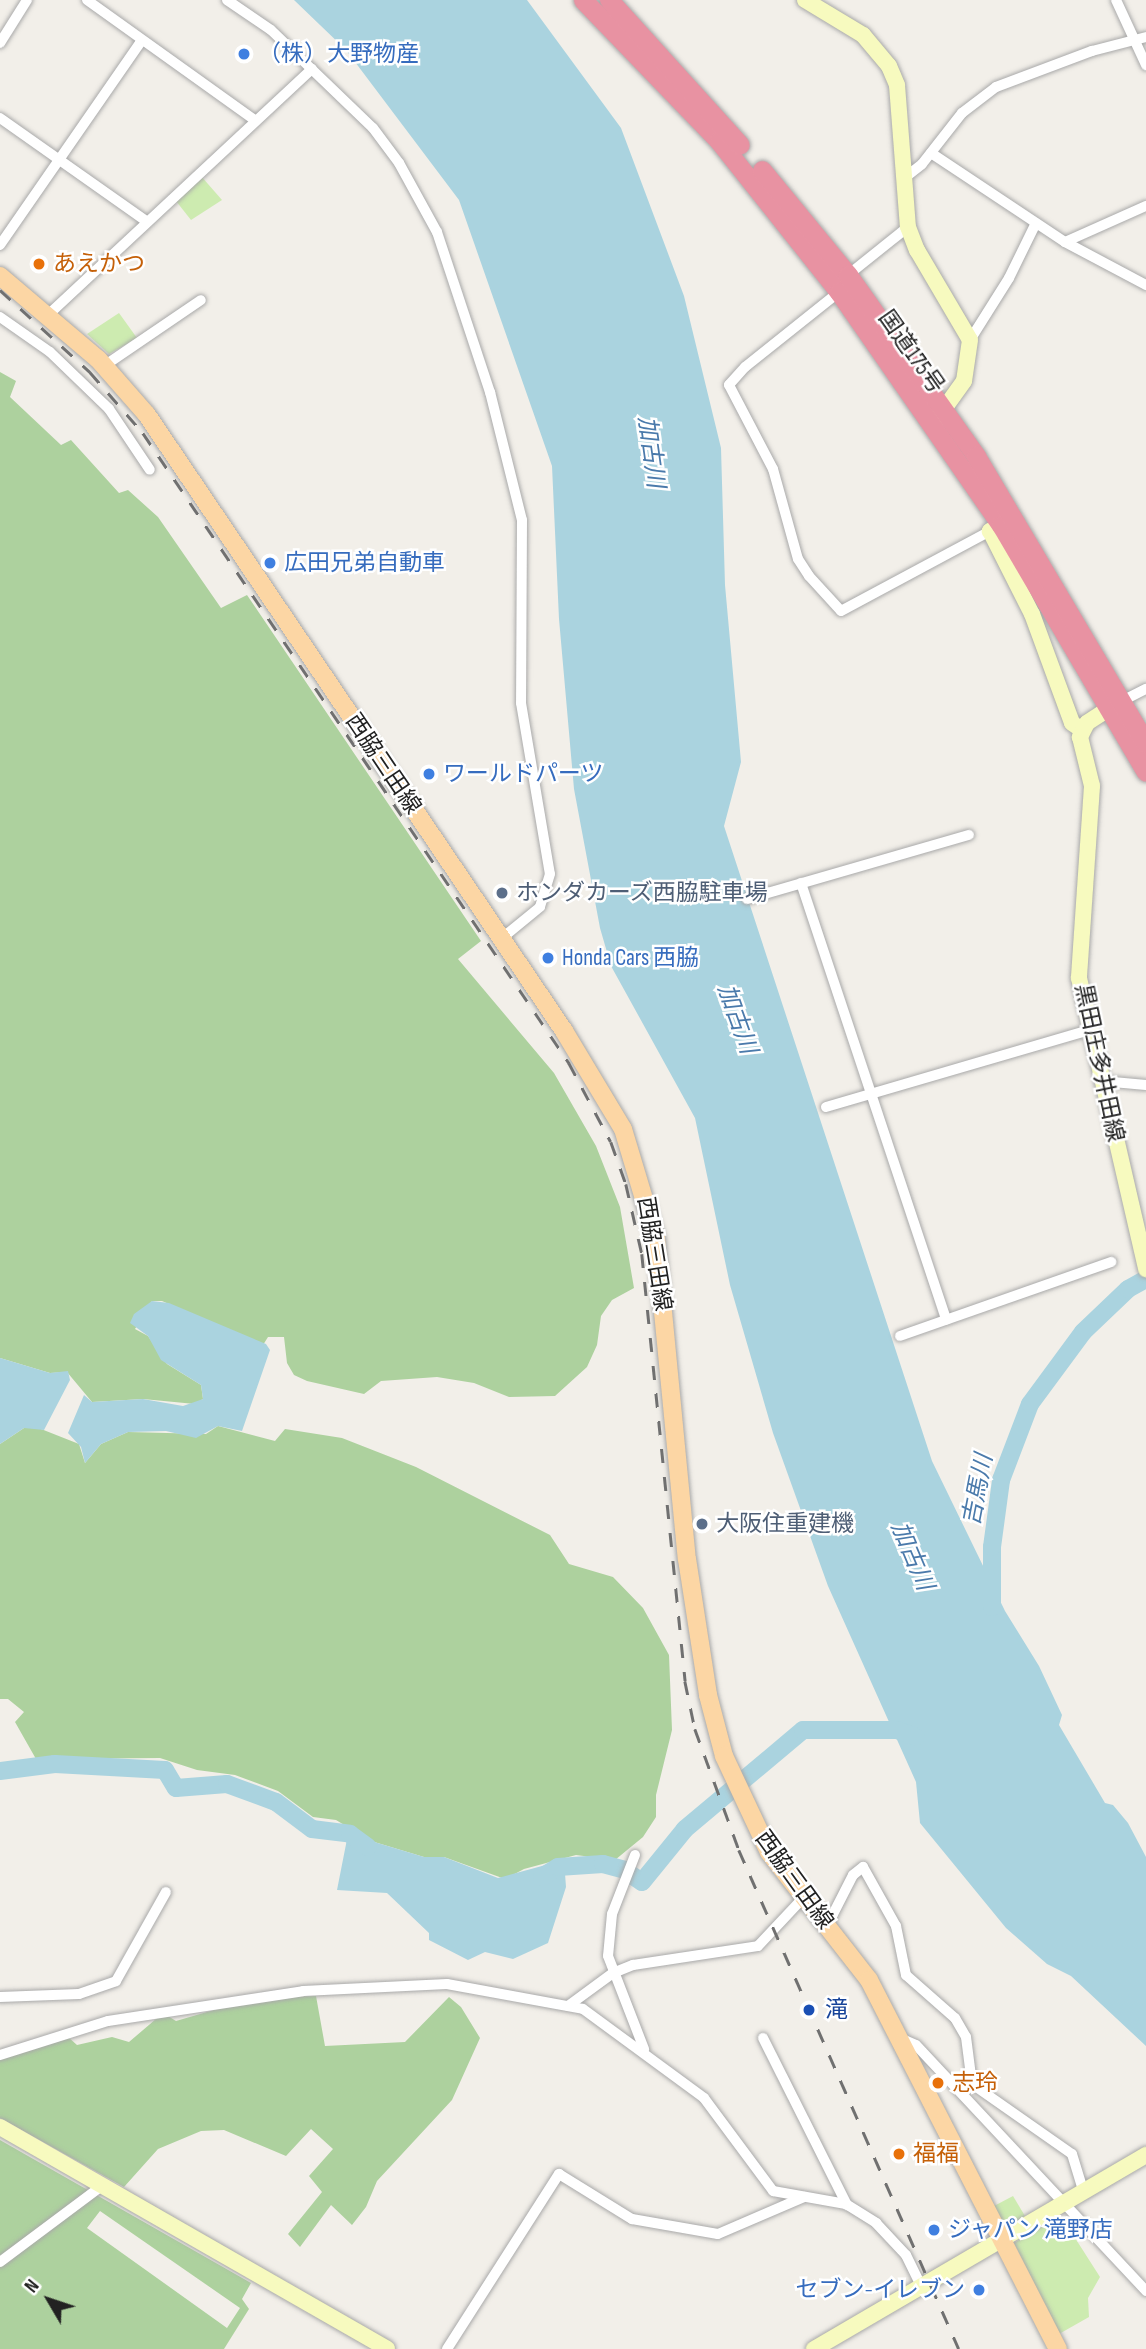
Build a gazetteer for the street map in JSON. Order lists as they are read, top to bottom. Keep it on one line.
{"streets":{"highway":["国道175号"],"main road":["西脇三田線","黒田庄多井田線"]},"crossings":[["国道175号","黒田庄多井田線"]],"water":["加古川","吉馬川"],"places":["（株）大野物産","あえかつ","広田兄弟自動車","ワールドパーツ","ホンダカーズ西脇駐車場","Honda Cars 西脇","大阪住重建機","滝","志玲","福福","ジャパン 滝野店","セブン-イレブン"],"north":"top left"}
